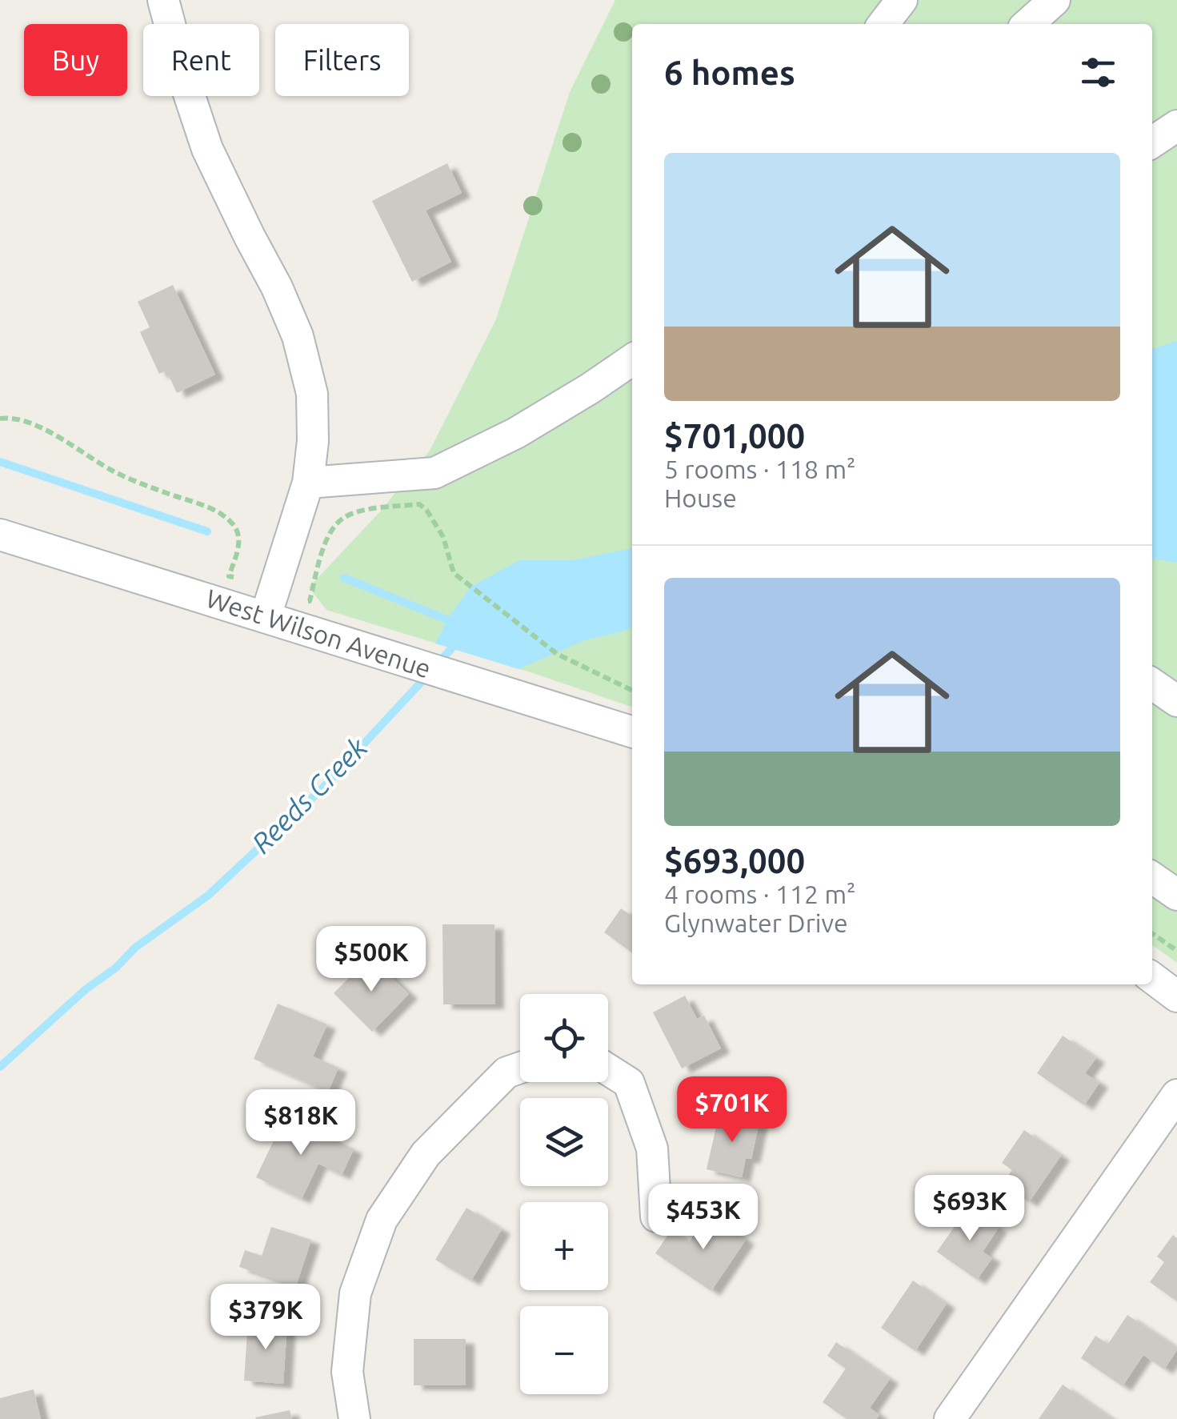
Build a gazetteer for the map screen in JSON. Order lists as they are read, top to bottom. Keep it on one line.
{"streets":{"street":["West Wilson Avenue"]},"water":["Reeds Creek"],"page":{"chip":["Buy","Rent","Filters"],"heading":"6 homes","list":[{"name":"$701,000","note":"5 rooms · 118 m² · House"},{"name":"$693,000","note":"4 rooms · 112 m² · Glynwater Drive"}],"price":["$500K","$701K","$818K","$693K","$453K","$379K"],"map_buttons":["+","−"]}}
